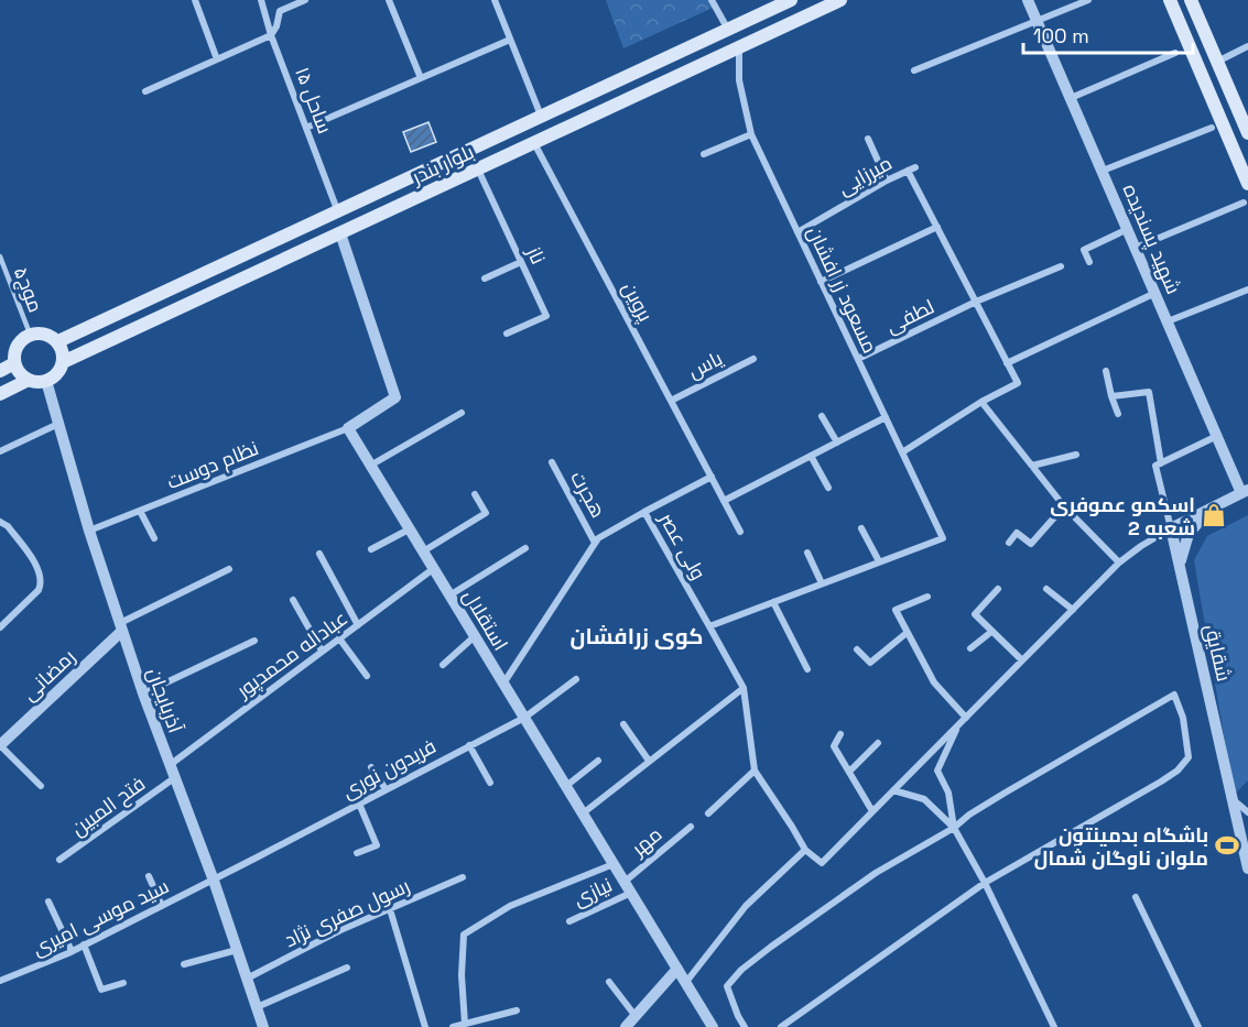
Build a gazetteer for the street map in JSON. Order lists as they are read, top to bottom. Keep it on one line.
{"streets":{"main road":["بلوار بندر"],"street":["ساحل ۱۵","میرزایی","شهید پسندیده","ناز","مسعود زر افشان","پروین","لطفی","یاس","نظام دوست","هجرت","ولی عصر","استقلال","شقایق","عباداله محمدپور","رمضانی","آذربایجان","فریدون نوری","فتح المبین","مهر","نیازی","رسول صفری نژاد","سید موسی امیری"],"lane":["موج۵"]},"crossings":[["ساحل ۱۵","بلوار بندر"],["بلوار بندر","ناز"],["بلوار بندر","موج۵"],["بلوار بندر","مسعود زر افشان"],["بلوار بندر","پروین"],["بلوار بندر","آذربایجان"],["میرزایی","مسعود زر افشان"],["موج۵","آذربایجان"],["مسعود زر افشان","لطفی"],["پروین","یاس"],["پروین","ولی عصر"],["نظام دوست","استقلال"],["نظام دوست","آذربایجان"],["استقلال","عباداله محمدپور"],["استقلال","فریدون نوری"],["استقلال","مهر"],["استقلال","نیازی"],["عباداله محمدپور","آذربایجان"],["رمضانی","آذربایجان"],["آذربایجان","فریدون نوری"],["آذربایجان","فتح المبین"],["آذربایجان","رسول صفری نژاد"],["آذربایجان","سید موسی امیری"],["فریدون نوری","سید موسی امیری"],["مهر","نیازی"]],"districts":["کوی زرافشان"],"places":{"shop":["اسکمو عموفری شعبه 2"],"sports":["باشگاه بدمینتون ملوان ناوگان شمال"]},"scale_bar":"100 m"}
